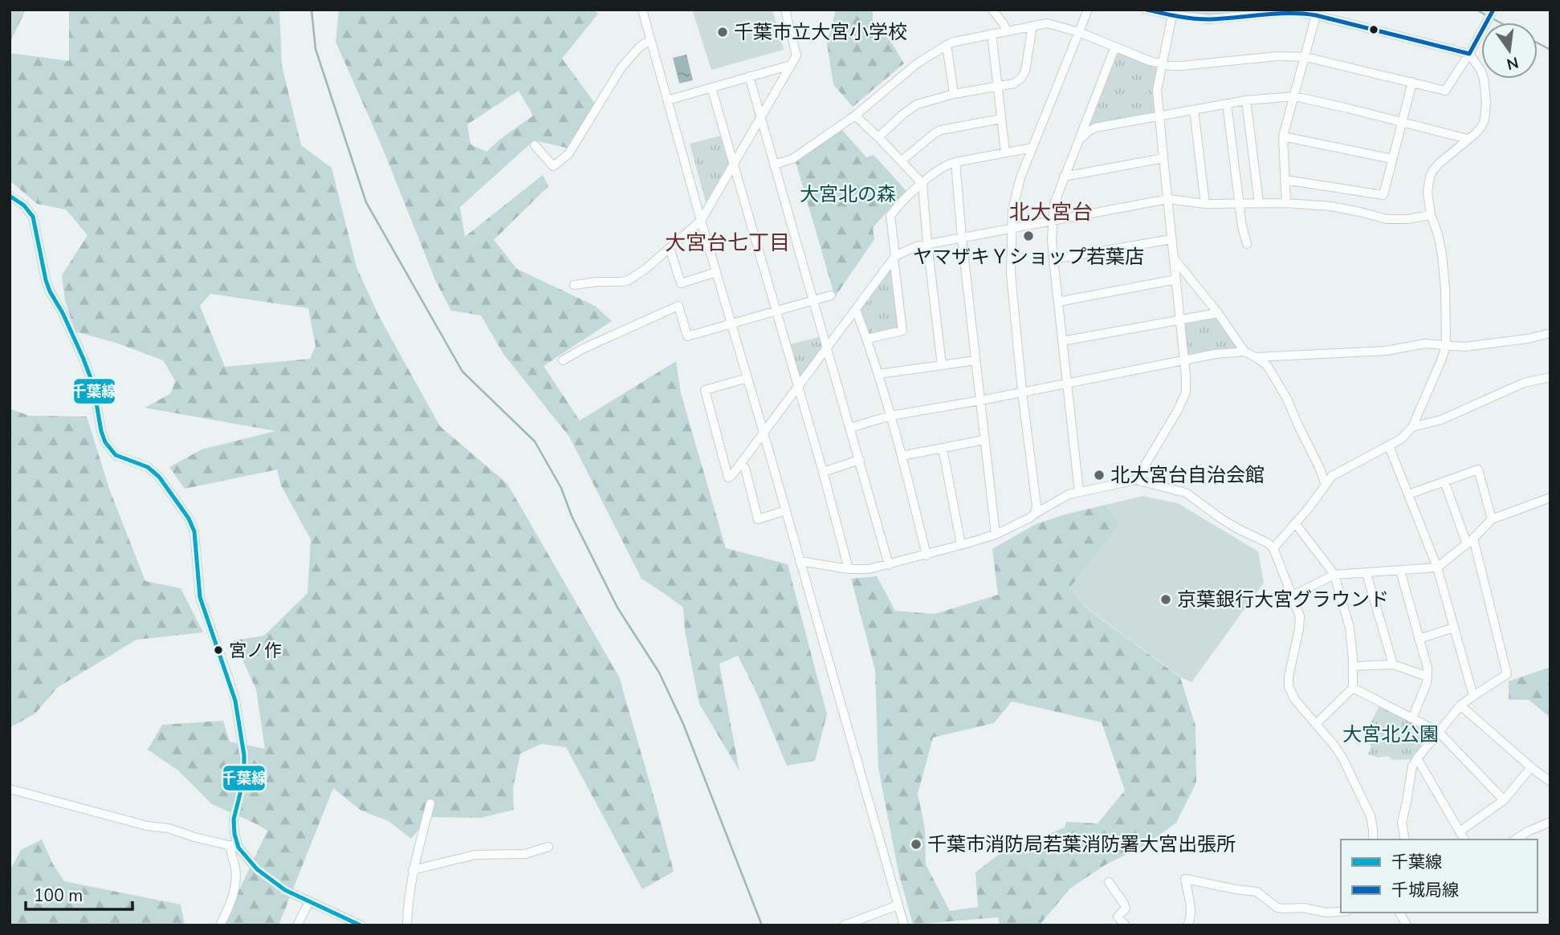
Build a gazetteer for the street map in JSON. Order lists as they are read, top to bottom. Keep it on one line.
{"districts":["北大宮台","大宮台七丁目"],"parks":["大宮北の森","大宮北公園"],"places":["千葉市立大宮小学校","ヤマザキＹショップ若葉店","北大宮台自治会館","京葉銀行大宮グラウンド","宮ノ作","千葉市消防局若葉消防署大宮出張所"],"lines":["transit line 千城局線","transit line 千葉線"],"legend":["千葉線","千城局線"],"scale_bar":"100 m","north":"bottom"}
